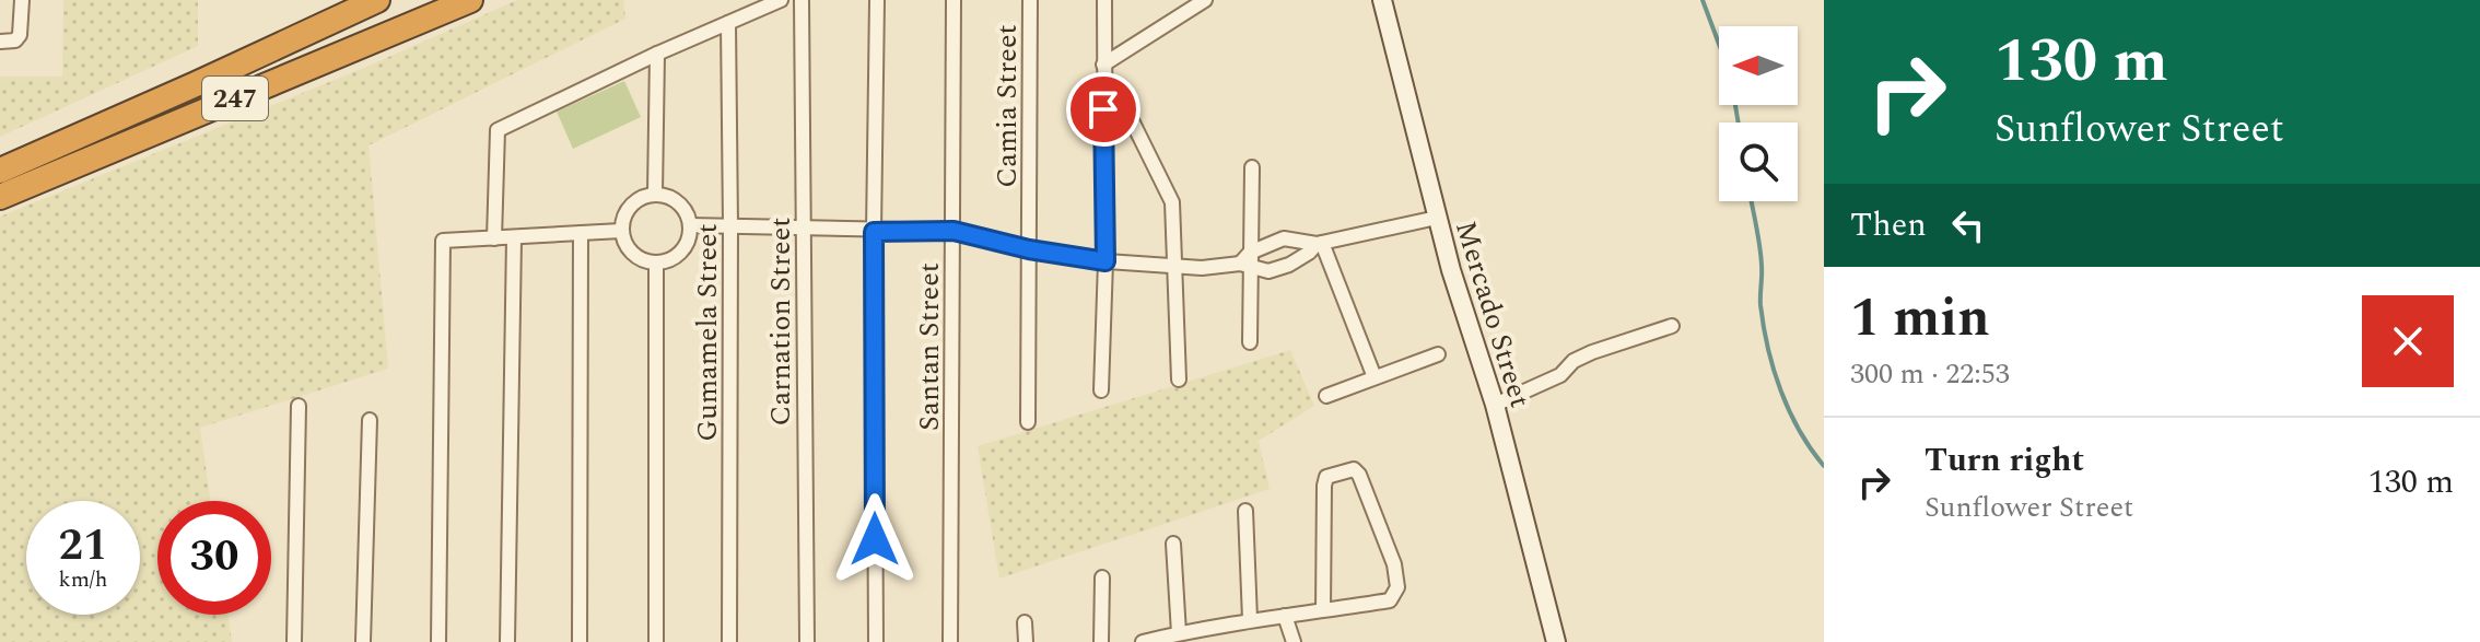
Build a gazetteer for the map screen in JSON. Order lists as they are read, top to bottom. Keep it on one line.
{"streets":{"highway":["247"],"street":["Camia Street","Mercado Street","Carnation Street","Gumamela Street","Santan Street"]},"north":"left","page":{"turn":["130 m","Sunflower Street"],"then":"Then","heading":["1 min","300 m · 22:53"],"list":[{"name":"Turn right","note":"Sunflower Street","value":"130 m"}],"speed":"21 km/h","limit":"30"}}
